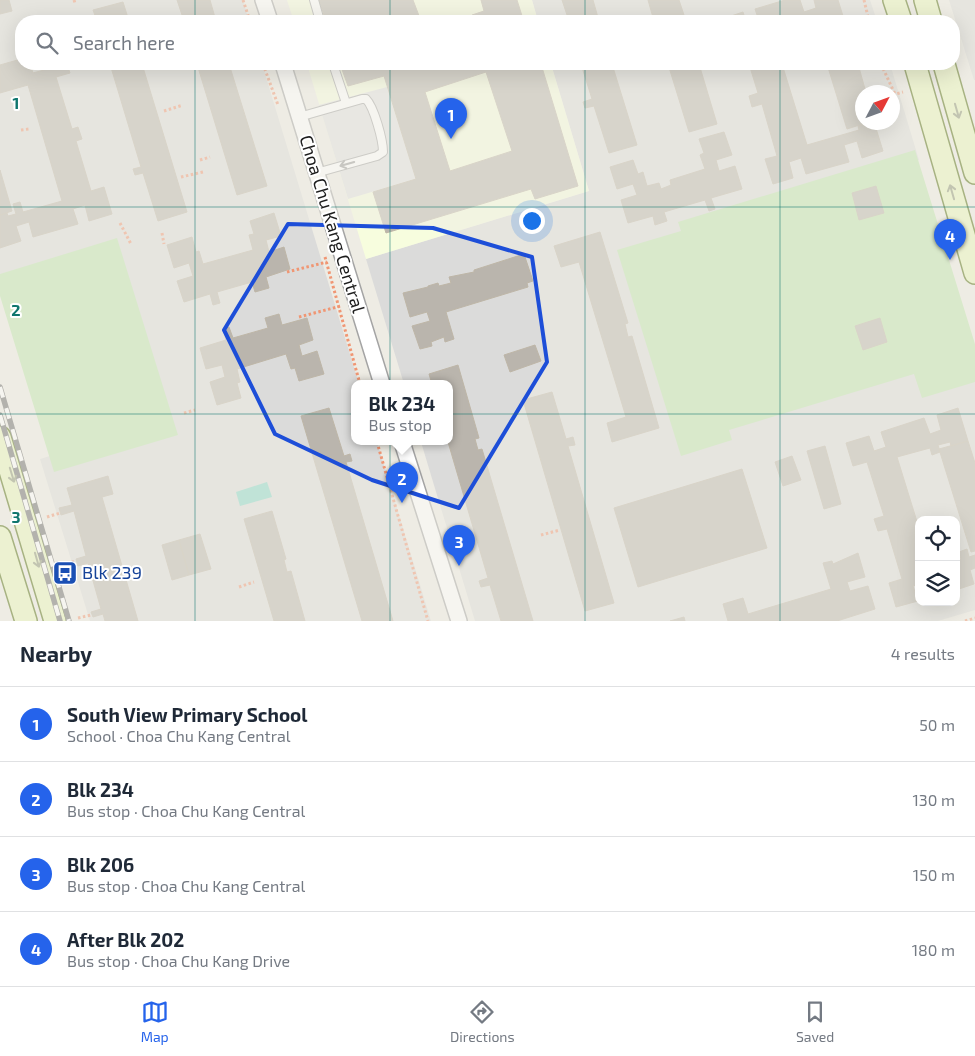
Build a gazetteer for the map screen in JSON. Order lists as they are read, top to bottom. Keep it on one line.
{"streets":{"street":["Choa Chu Kang Central"]},"places":{"bus stop":["Blk 239"]},"north":"top right","page":{"search":"Search here","pins":["1","4","2","3"],"popup":["Blk 234","Bus stop"],"heading":["Nearby","4 results"],"list":[{"mark":"1","name":"South View Primary School","note":"School · Choa Chu Kang Central","value":"50 m"},{"mark":"2","name":"Blk 234","note":"Bus stop · Choa Chu Kang Central","value":"130 m"},{"mark":"3","name":"Blk 206","note":"Bus stop · Choa Chu Kang Central","value":"150 m"},{"mark":"4","name":"After Blk 202","note":"Bus stop · Choa Chu Kang Drive","value":"180 m"}],"nav":["Map","Directions","Saved"]},"grid":{"rows":["1","2","3"]}}
